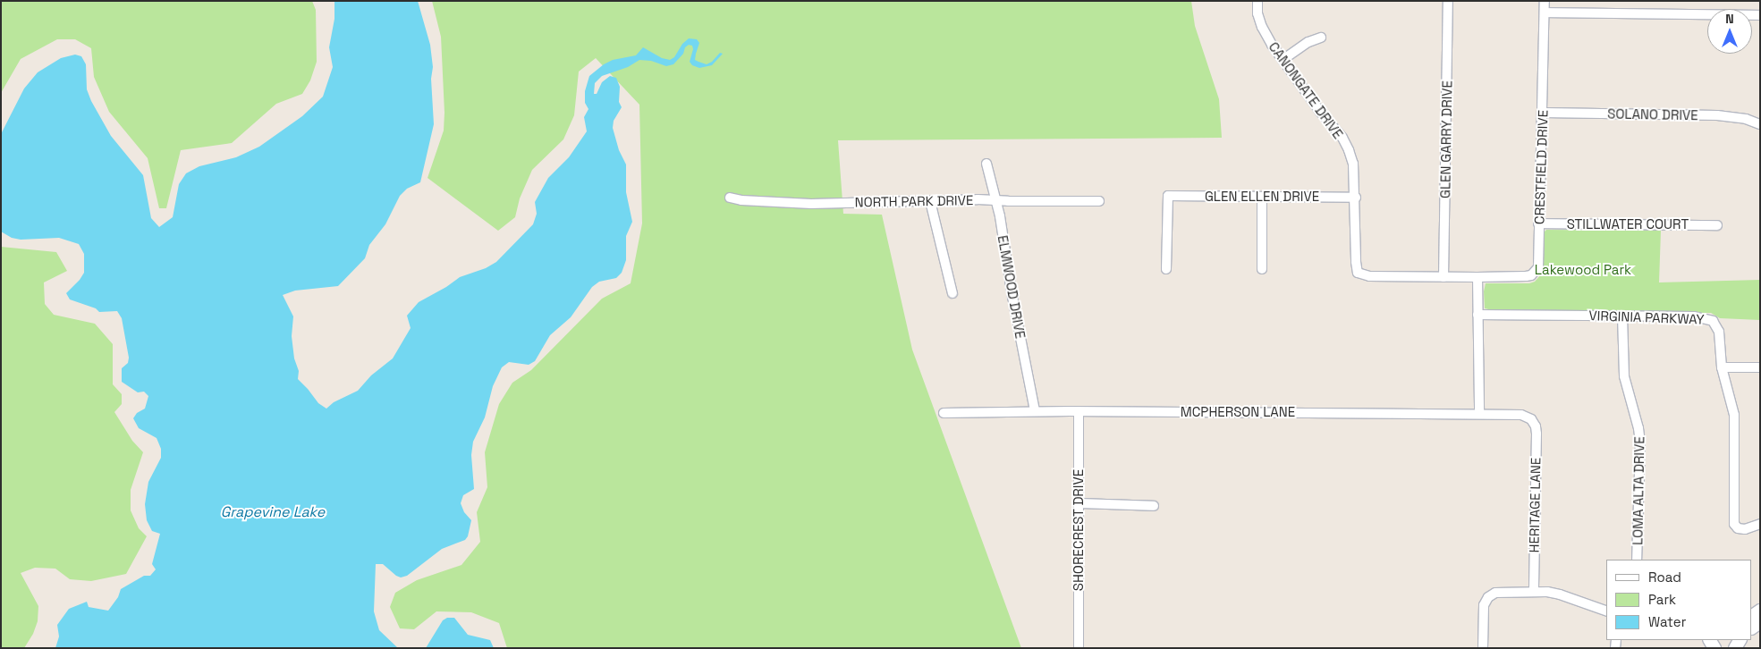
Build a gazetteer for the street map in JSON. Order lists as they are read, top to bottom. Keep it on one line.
{"streets":{"street":["CANONGATE DRIVE","SOLANO DRIVE","GLEN GARRY DRIVE","CRESTFIELD DRIVE","GLEN ELLEN DRIVE","NORTH PARK DRIVE","STILLWATER COURT","ELMWOOD DRIVE","VIRGINIA PARKWAY","MCPHERSON LANE","LOMA ALTA DRIVE","HERITAGE LANE","SHORECREST DRIVE"]},"crossings":[["CANONGATE DRIVE","GLEN GARRY DRIVE"],["CANONGATE DRIVE","CRESTFIELD DRIVE"],["CANONGATE DRIVE","GLEN ELLEN DRIVE"],["SOLANO DRIVE","CRESTFIELD DRIVE"],["CRESTFIELD DRIVE","STILLWATER COURT"],["NORTH PARK DRIVE","ELMWOOD DRIVE"],["ELMWOOD DRIVE","MCPHERSON LANE"],["VIRGINIA PARKWAY","LOMA ALTA DRIVE"],["MCPHERSON LANE","HERITAGE LANE"],["MCPHERSON LANE","SHORECREST DRIVE"]],"water":["Grapevine Lake"],"parks":["Lakewood Park"],"legend":["Road","Park","Water"],"north":"top"}
